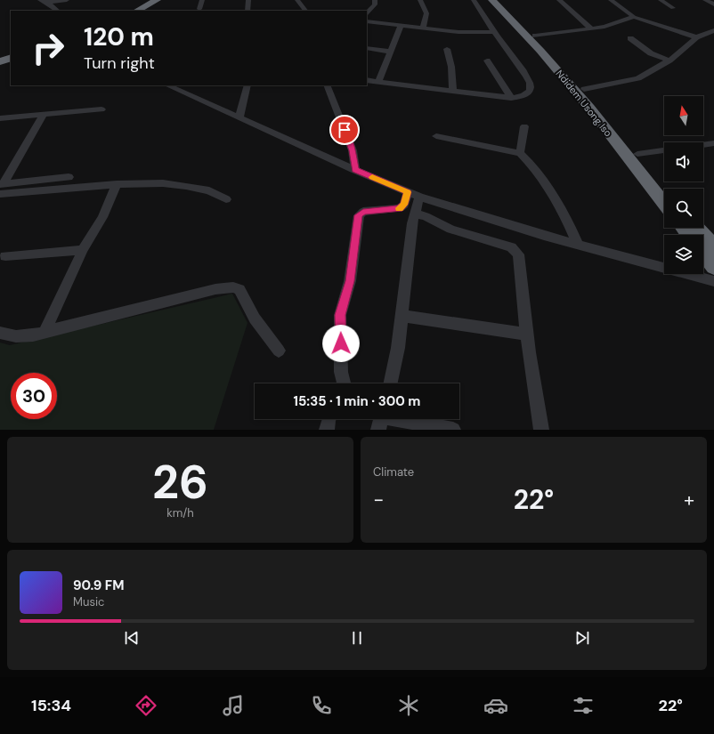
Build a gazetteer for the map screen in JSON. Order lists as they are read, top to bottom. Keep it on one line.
{"streets":{"highway":["Ndidem Usong Iso"]},"north":"top","page":{"turn":["120 m","Turn right"],"limit":"30","trip":"15:35 · 1 min · 300 m","tile":[["26","km/h"],"Climate"],"heat":["−","22°","+"],"song":["90.9 FM","Music"],"tabs":["15:34","22°"]}}
